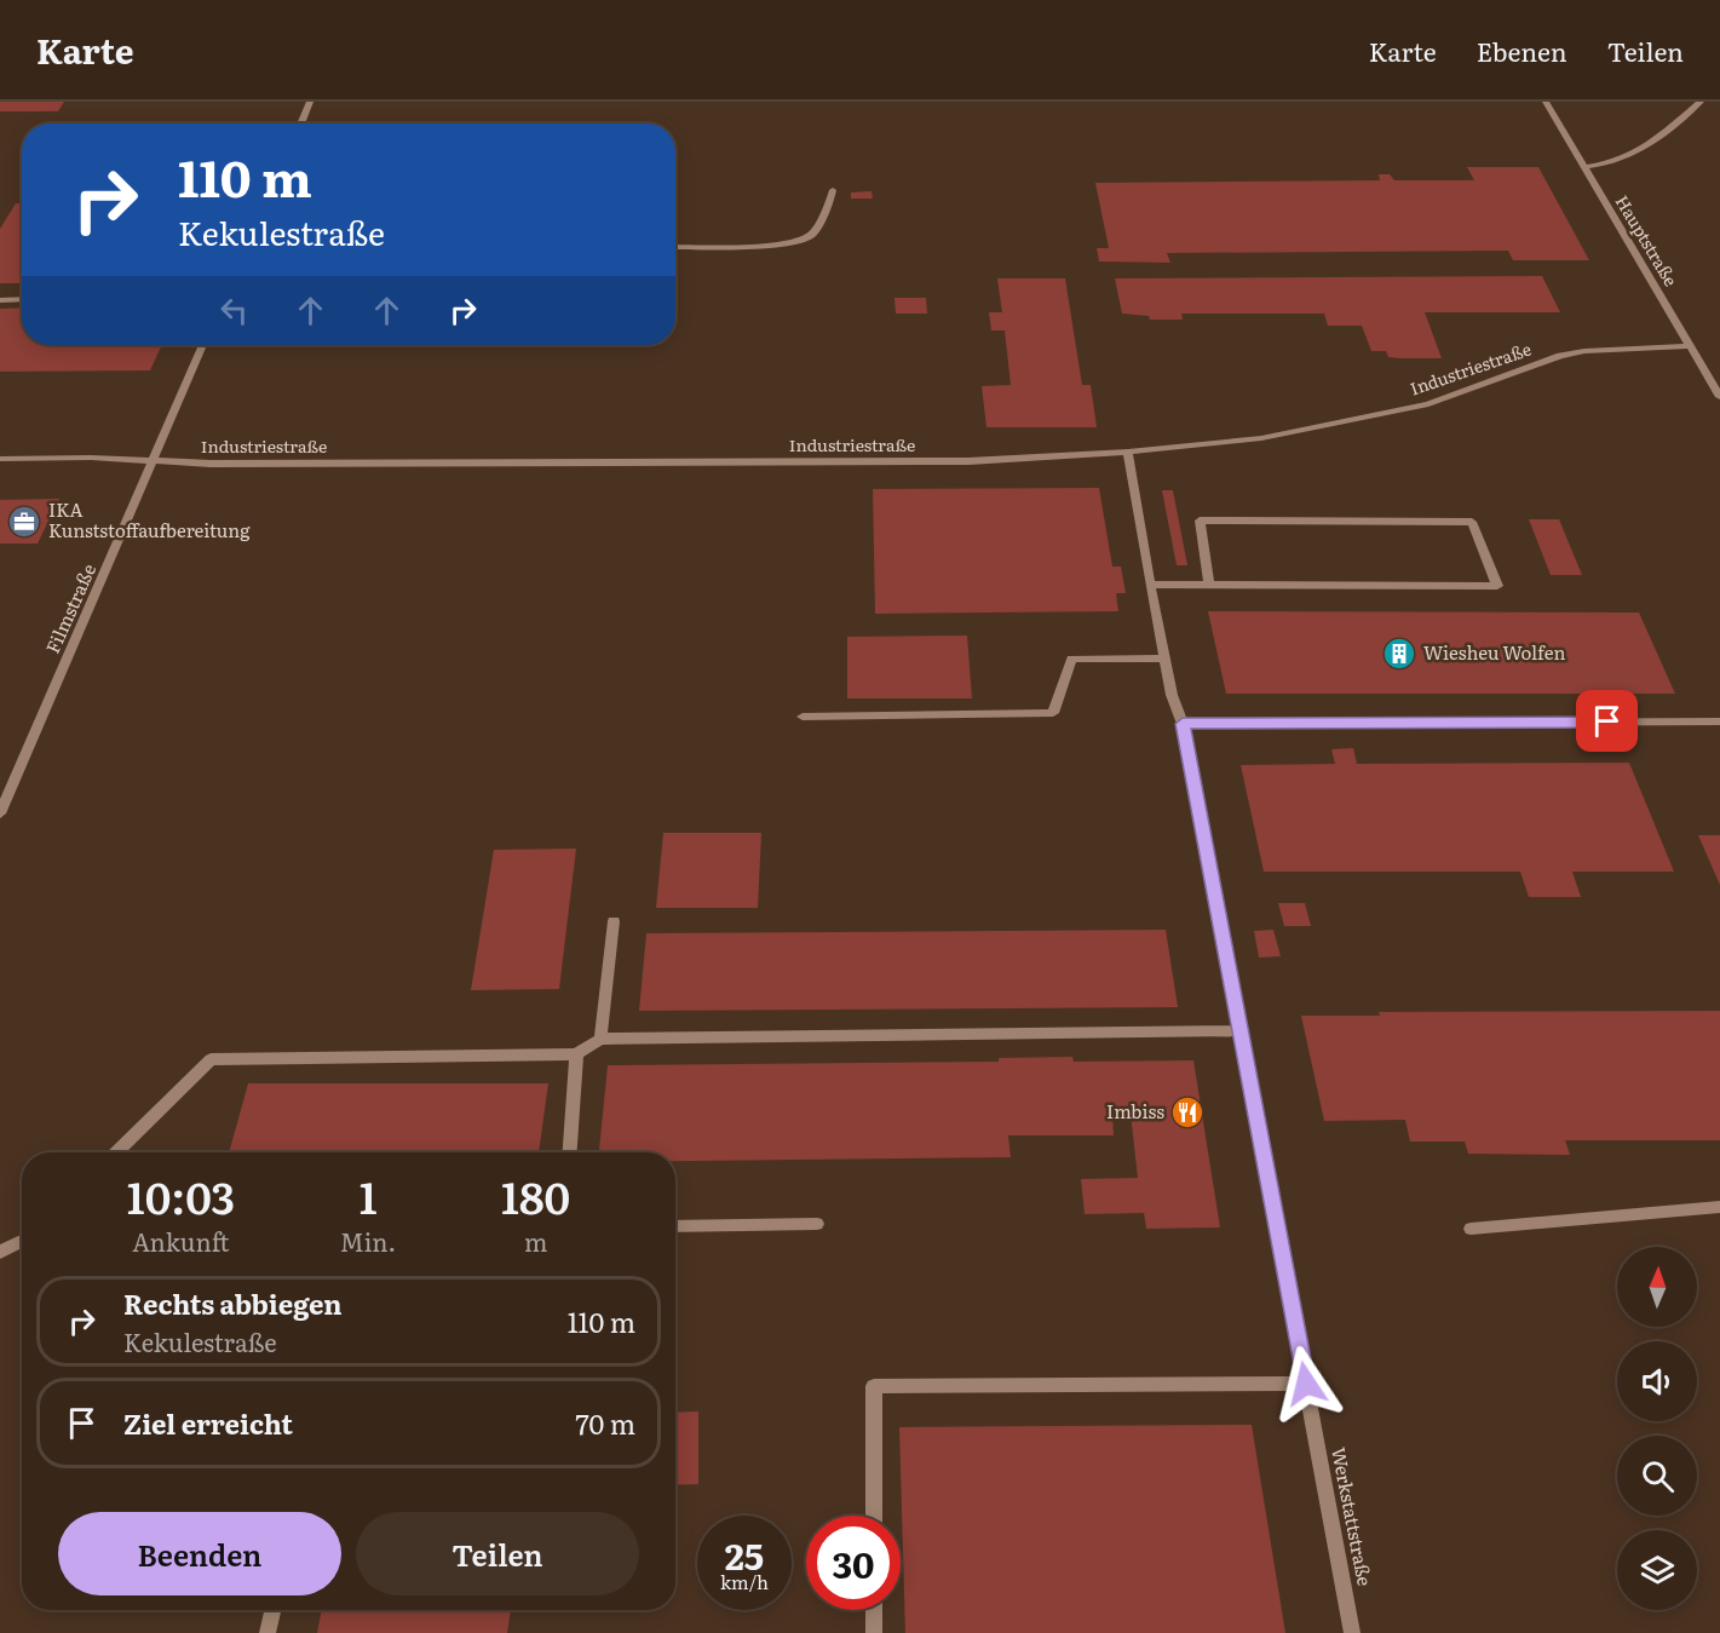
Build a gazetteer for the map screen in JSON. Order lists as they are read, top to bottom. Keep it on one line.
{"streets":{"street":["Hauptstraße","Industriestraße","Filmstraße","Werkstattstraße"]},"crossings":[["Hauptstraße","Industriestraße"],["Industriestraße","Filmstraße"],["Industriestraße","Werkstattstraße"]],"places":{"office":["IKA Kunststoffaufbereitung"],"building":["Wiesheu Wolfen"],"restaurant":["Imbiss"]},"north":"top","page":{"header":"Karte","nav":["Karte","Ebenen","Teilen"],"turn":["110 m","Kekulestraße"],"eta":["10:03","Ankunft","1","Min.","180","m"],"list":[{"name":"Rechts abbiegen","note":"Kekulestraße","value":"110 m"},{"name":"Ziel erreicht","value":"70 m"}],"buttons":["Beenden","Teilen"],"speed":"25 km/h","limit":"30"}}
